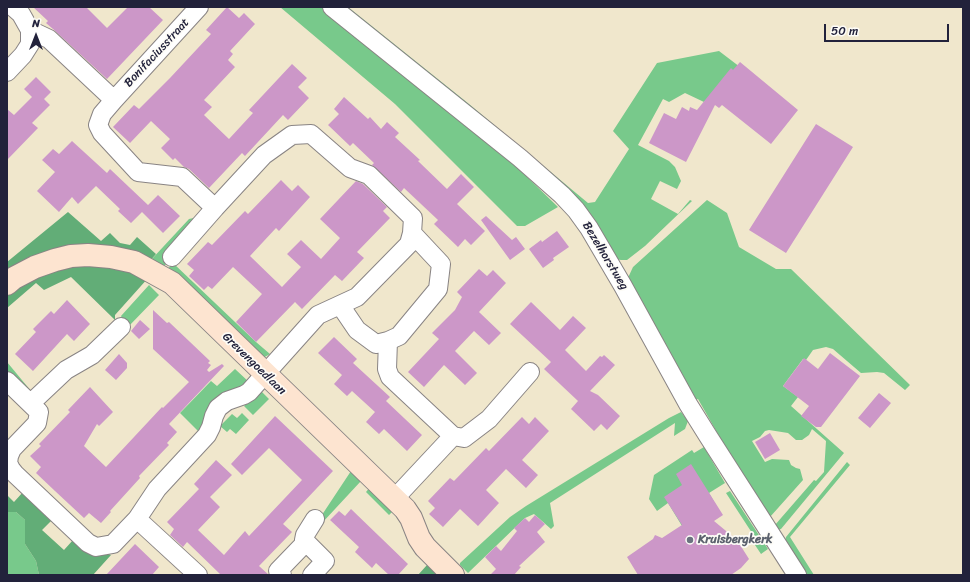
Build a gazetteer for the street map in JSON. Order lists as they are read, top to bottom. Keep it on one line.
{"streets":{"street":["Bonifaciusstraat","Bezelhorstweg","Grevengoedlaan"]},"places":["Kruisbergkerk"],"scale_bar":"50 m","north":"top"}
